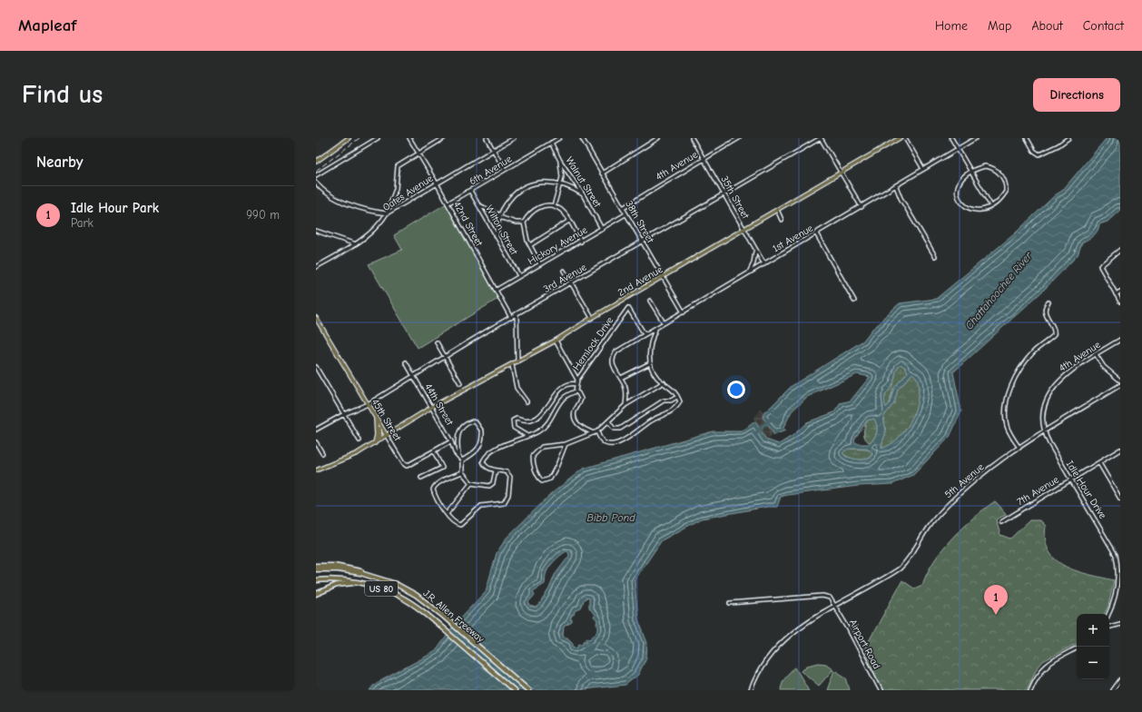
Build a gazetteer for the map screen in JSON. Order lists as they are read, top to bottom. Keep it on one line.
{"streets":{"highway":["US 80","J.R. Allen Freeway"],"main road":["2nd Avenue","45th Street"],"street":["4th Avenue","6th Avenue","Walnut Street","Oates Avenue","35th Street","38th Street","42nd Street","Wilton Street","1st Avenue","Hickory Avenue","3rd Avenue","Hemlock Drive","44th Street","5th Avenue","Idle Hour Drive","7th Avenue","Airport Road"]},"crossings":[["4th Avenue","35th Street"],["4th Avenue","38th Street"],["4th Avenue","5th Avenue"],["4th Avenue","Idle Hour Drive"],["6th Avenue","Walnut Street"],["6th Avenue","42nd Street"],["6th Avenue","Wilton Street"],["Walnut Street","Hickory Avenue"],["Oates Avenue","42nd Street"],["35th Street","1st Avenue"],["35th Street","3rd Avenue"],["35th Street","2nd Avenue"],["38th Street","1st Avenue"],["38th Street","Hickory Avenue"],["38th Street","3rd Avenue"],["38th Street","2nd Avenue"],["42nd Street","Hickory Avenue"],["42nd Street","3rd Avenue"],["Wilton Street","Hickory Avenue"],["1st Avenue","Hemlock Drive"],["3rd Avenue","44th Street"],["3rd Avenue","45th Street"],["2nd Avenue","44th Street"],["2nd Avenue","45th Street"],["5th Avenue","Idle Hour Drive"],["5th Avenue","Airport Road"],["Idle Hour Drive","7th Avenue"]],"water":["Chattahoochee River","Bibb Pond"],"page":{"header":"Mapleaf","nav":["Home","Map","About","Contact"],"buttons":"Directions","title":"Find us","heading":"Nearby","list":[{"mark":"1","name":"Idle Hour Park","note":"Park","value":"990 m"}],"pins":"1","map_buttons":["+","−"]}}
